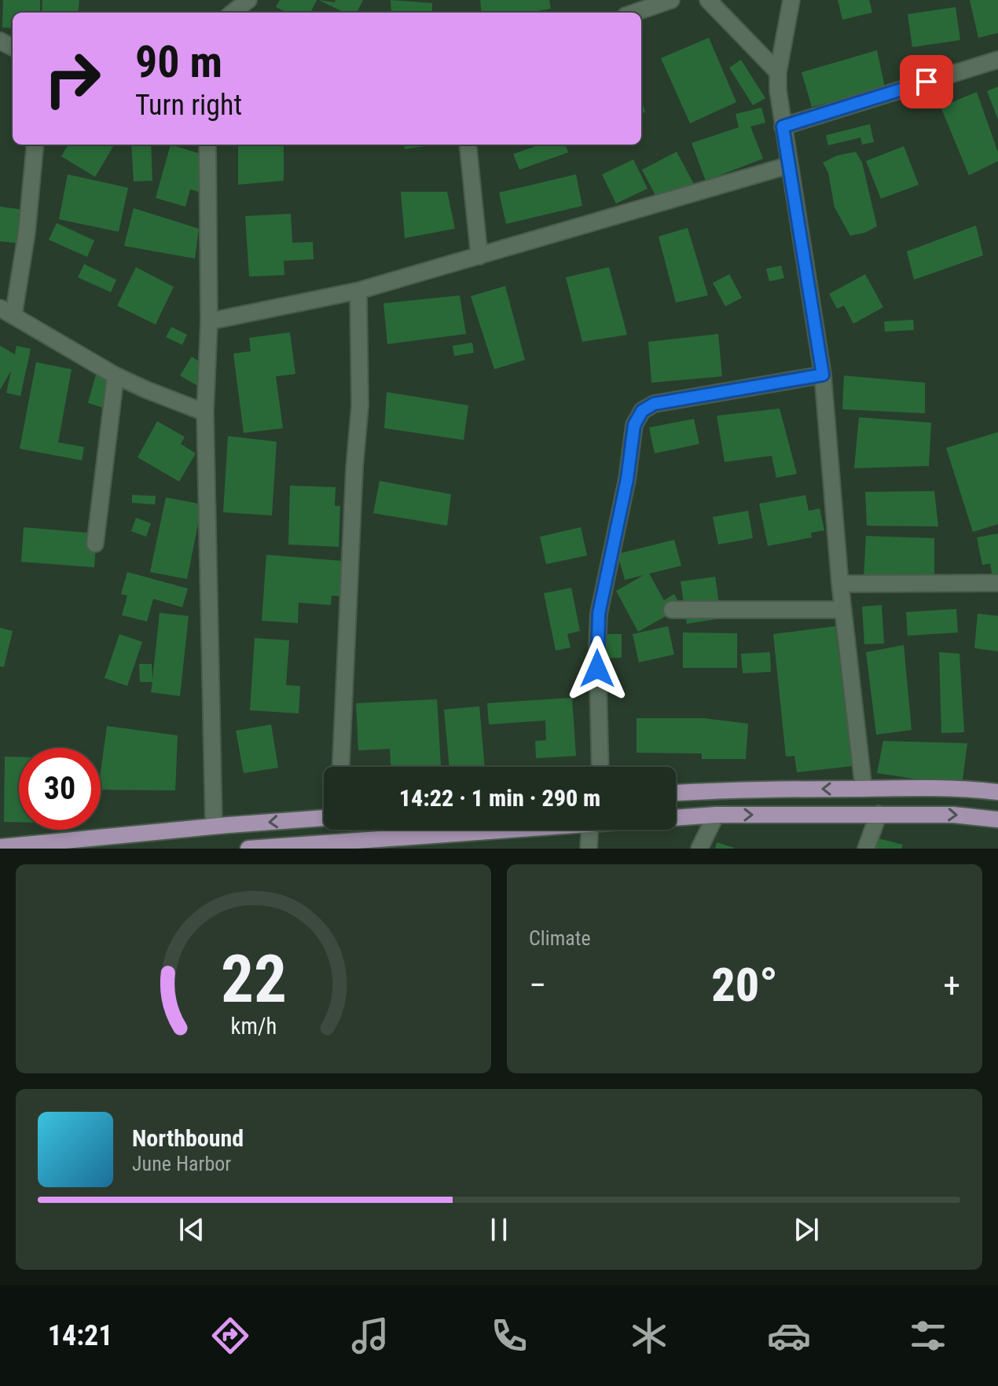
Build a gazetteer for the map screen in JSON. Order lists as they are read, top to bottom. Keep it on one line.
{"page":{"turn":["90 m","Turn right"],"limit":"30","trip":"14:22 · 1 min · 290 m","tile":"Climate","heat":["−","20°","+"],"song":["Northbound","June Harbor"],"tabs":"14:21","gauge":["22","km/h"]}}
